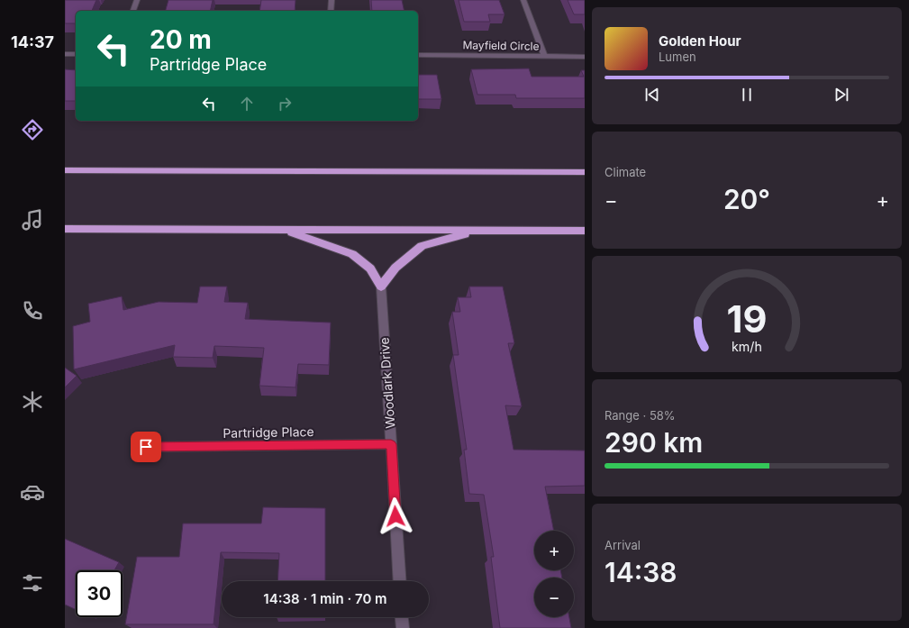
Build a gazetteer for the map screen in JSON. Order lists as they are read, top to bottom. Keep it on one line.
{"streets":{"street":["Mayfield Circle","Woodlark Drive","Partridge Place"]},"crossings":[["Woodlark Drive","Partridge Place"]],"page":{"tabs":"14:37","turn":["20 m","Partridge Place"],"song":["Golden Hour","Lumen"],"tile":["Climate",["Range · 58%","290 km"],["Arrival","14:38"]],"heat":["−","20°","+"],"map_buttons":["+","−"],"limit":"30","trip":"14:38 · 1 min · 70 m","gauge":["19","km/h"]}}
